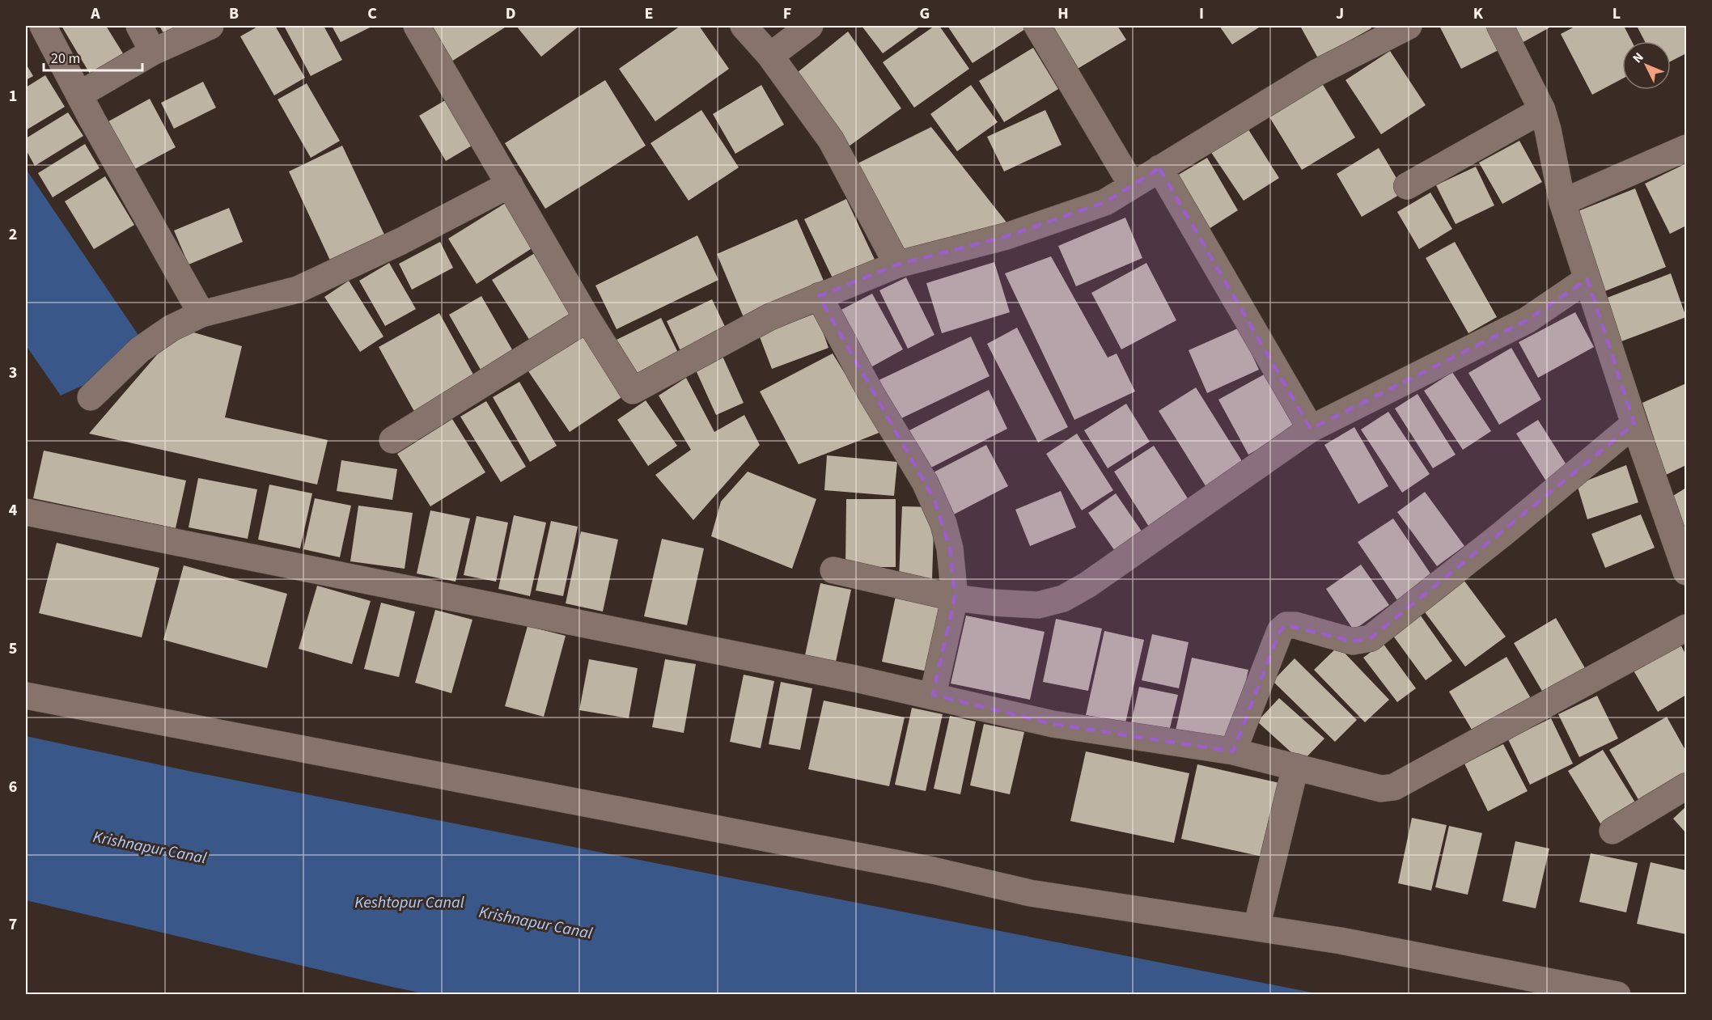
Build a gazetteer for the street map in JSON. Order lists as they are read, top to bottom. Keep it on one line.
{"water":["Krishnapur Canal","Keshtopur Canal"],"scale_bar":"20 m","north":"top left","grid":{"columns":["A","B","C","D","E","F","G","H","I","J","K","L"],"rows":["1","2","3","4","5","6","7"]}}
